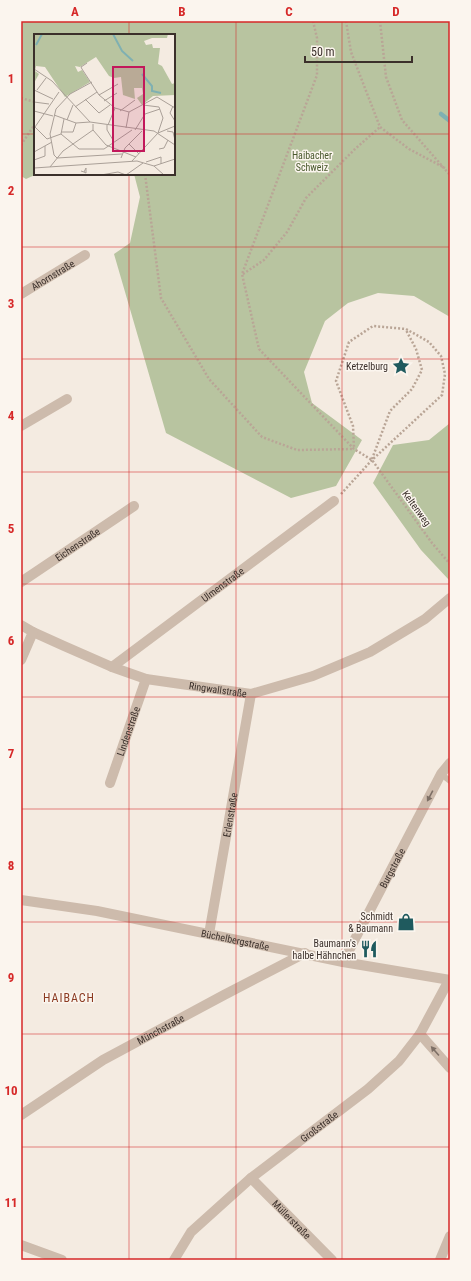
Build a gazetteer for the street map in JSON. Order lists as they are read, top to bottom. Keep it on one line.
{"streets":{"street":["Ahornstraße","Eichenstraße","Ulmenstraße","Ringwallstraße","Lindenstraße","Erlenstraße","Burgstraße","Büchelbergstraße","Münchstraße","Großstraße","Müllerstraße"],"path":["Keltenweg"]},"crossings":[["Ulmenstraße","Ringwallstraße"],["Ringwallstraße","Lindenstraße"],["Ringwallstraße","Erlenstraße"],["Erlenstraße","Büchelbergstraße"],["Burgstraße","Büchelbergstraße"],["Büchelbergstraße","Münchstraße"],["Büchelbergstraße","Großstraße"],["Großstraße","Müllerstraße"]],"one_way":["Burgstraße"],"districts":["HAIBACH"],"parks":["Haibacher Schweiz"],"places":{"place":["Ketzelburg"],"shop":["Schmidt & Baumann"],"restaurant":["Baumann's halbe Hähnchen"]},"scale_bar":"50 m","grid":{"columns":["A","B","C","D"],"rows":["1","2","3","4","5","6","7","8","9","10","11"]}}
